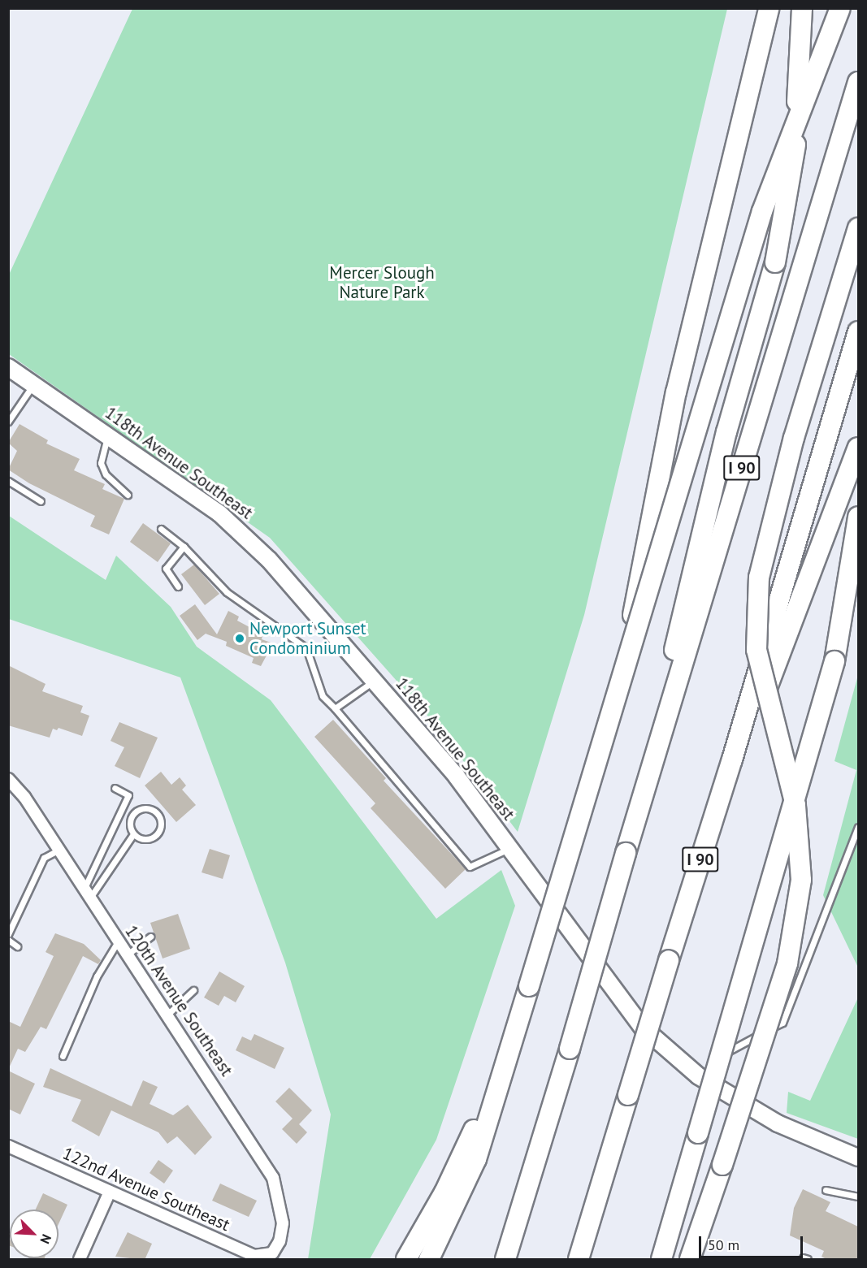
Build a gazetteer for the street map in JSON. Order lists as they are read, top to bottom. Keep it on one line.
{"streets":{"highway":["I 90"],"street":["118th Avenue Southeast","120th Avenue Southeast","122nd Avenue Southeast"]},"crossings":[["120th Avenue Southeast","122nd Avenue Southeast"]],"parks":["Mercer Slough Nature Park"],"places":["Newport Sunset Condominium"],"scale_bar":"50 m","north":"bottom right"}
